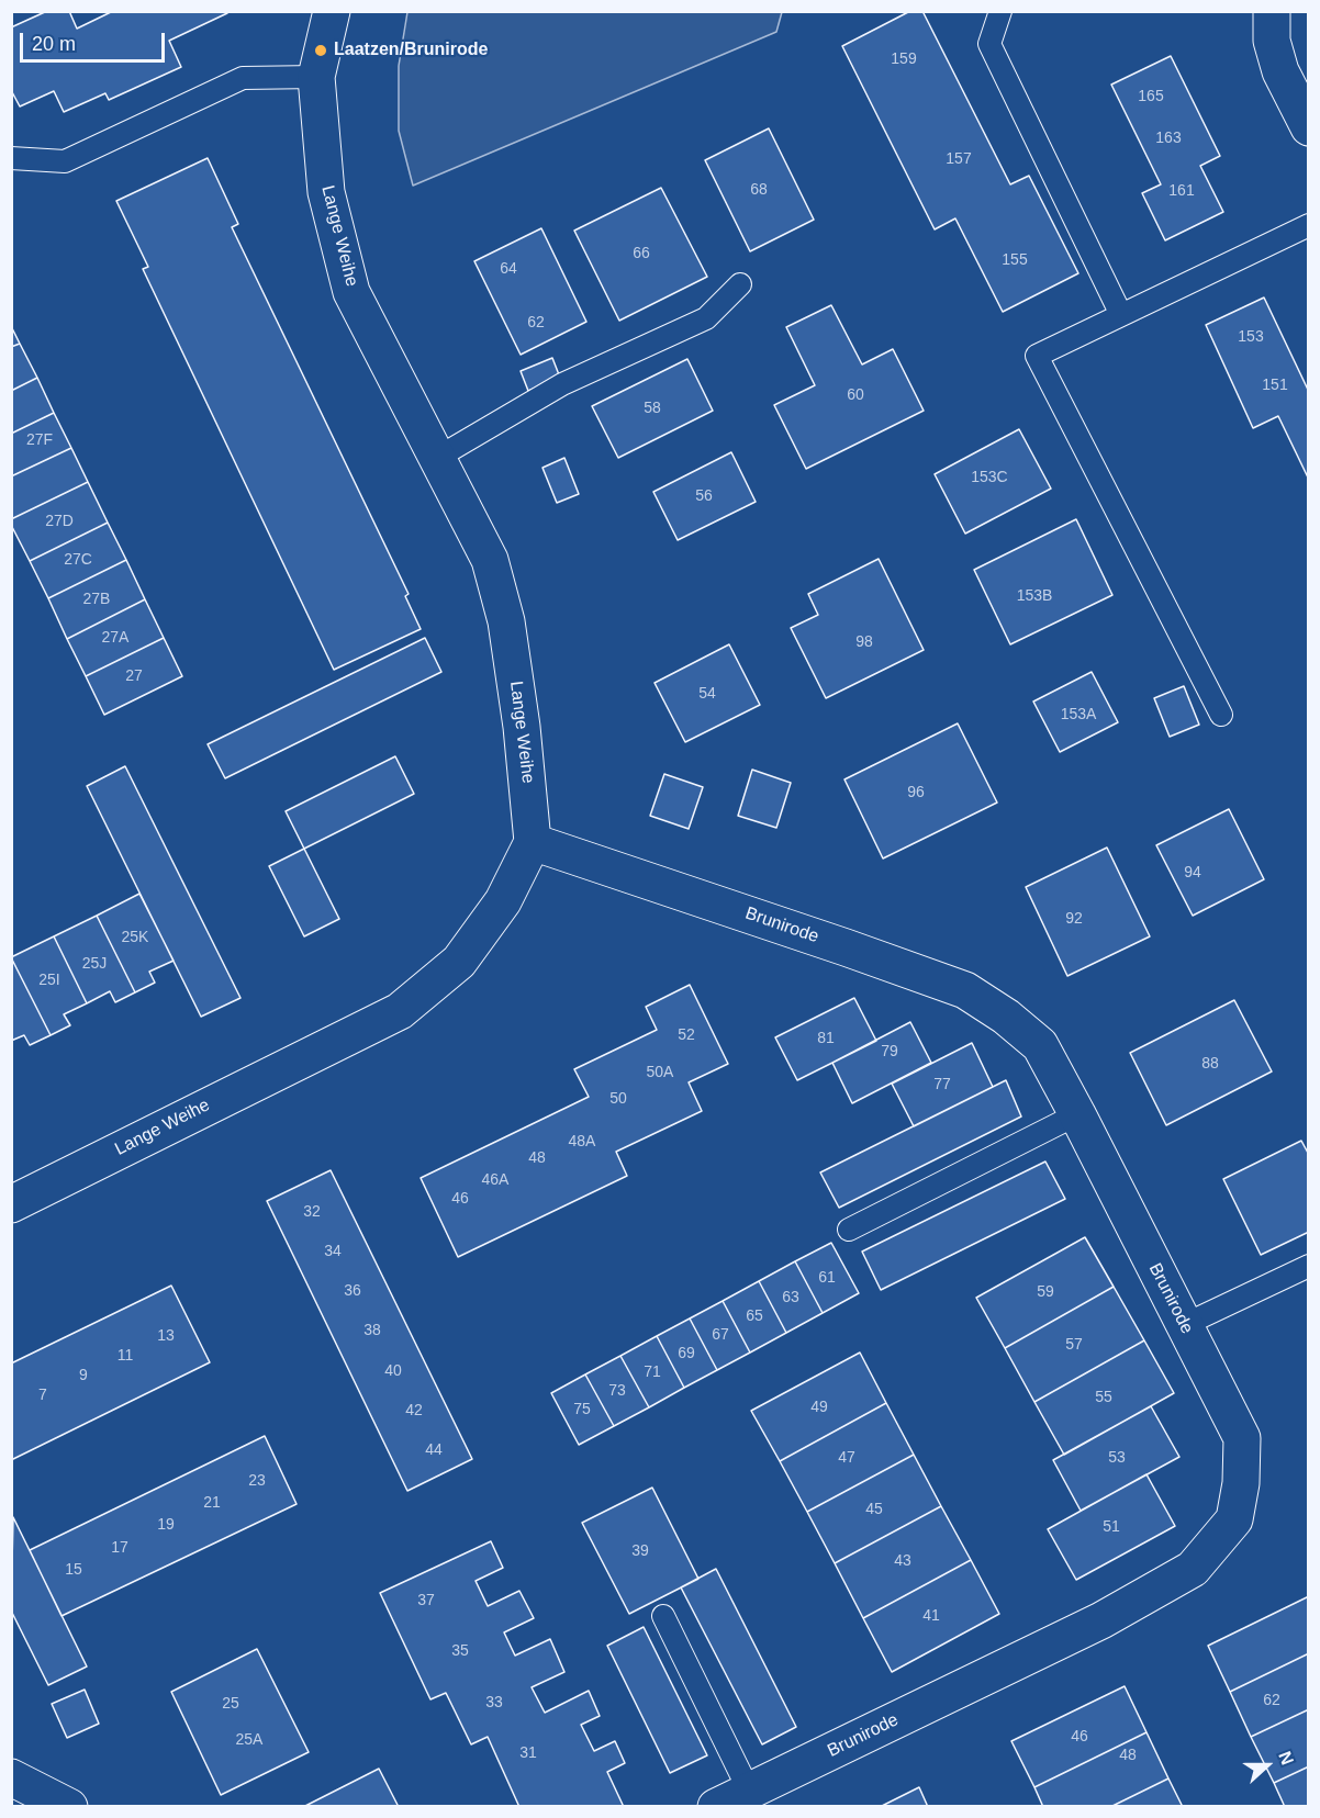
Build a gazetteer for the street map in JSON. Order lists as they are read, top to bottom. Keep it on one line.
{"streets":{"street":["Lange Weihe","Brunirode"]},"crossings":[["Lange Weihe","Brunirode"]],"places":["Laatzen/Brunirode"],"house_numbers":["159","165","163","157","68","161","66","155","64","62","153","151","60","58","27F","153C","56","27D","27C","153B","27B","27A","98","27","54","153A","96","94","92","25K","25J","25I","52","81","79","88","50A","77","50","48A","48","46A","46","32","34","61","36","59","63","65","38","67","13","57","69","11","40","71","9","73","7","55","49","75","42","44","47","53","23","21","45","19","51","17","39","43","15","37","41","35","62","33","25","46","25A","31","48"],"scale_bar":"20 m","north":"right"}
